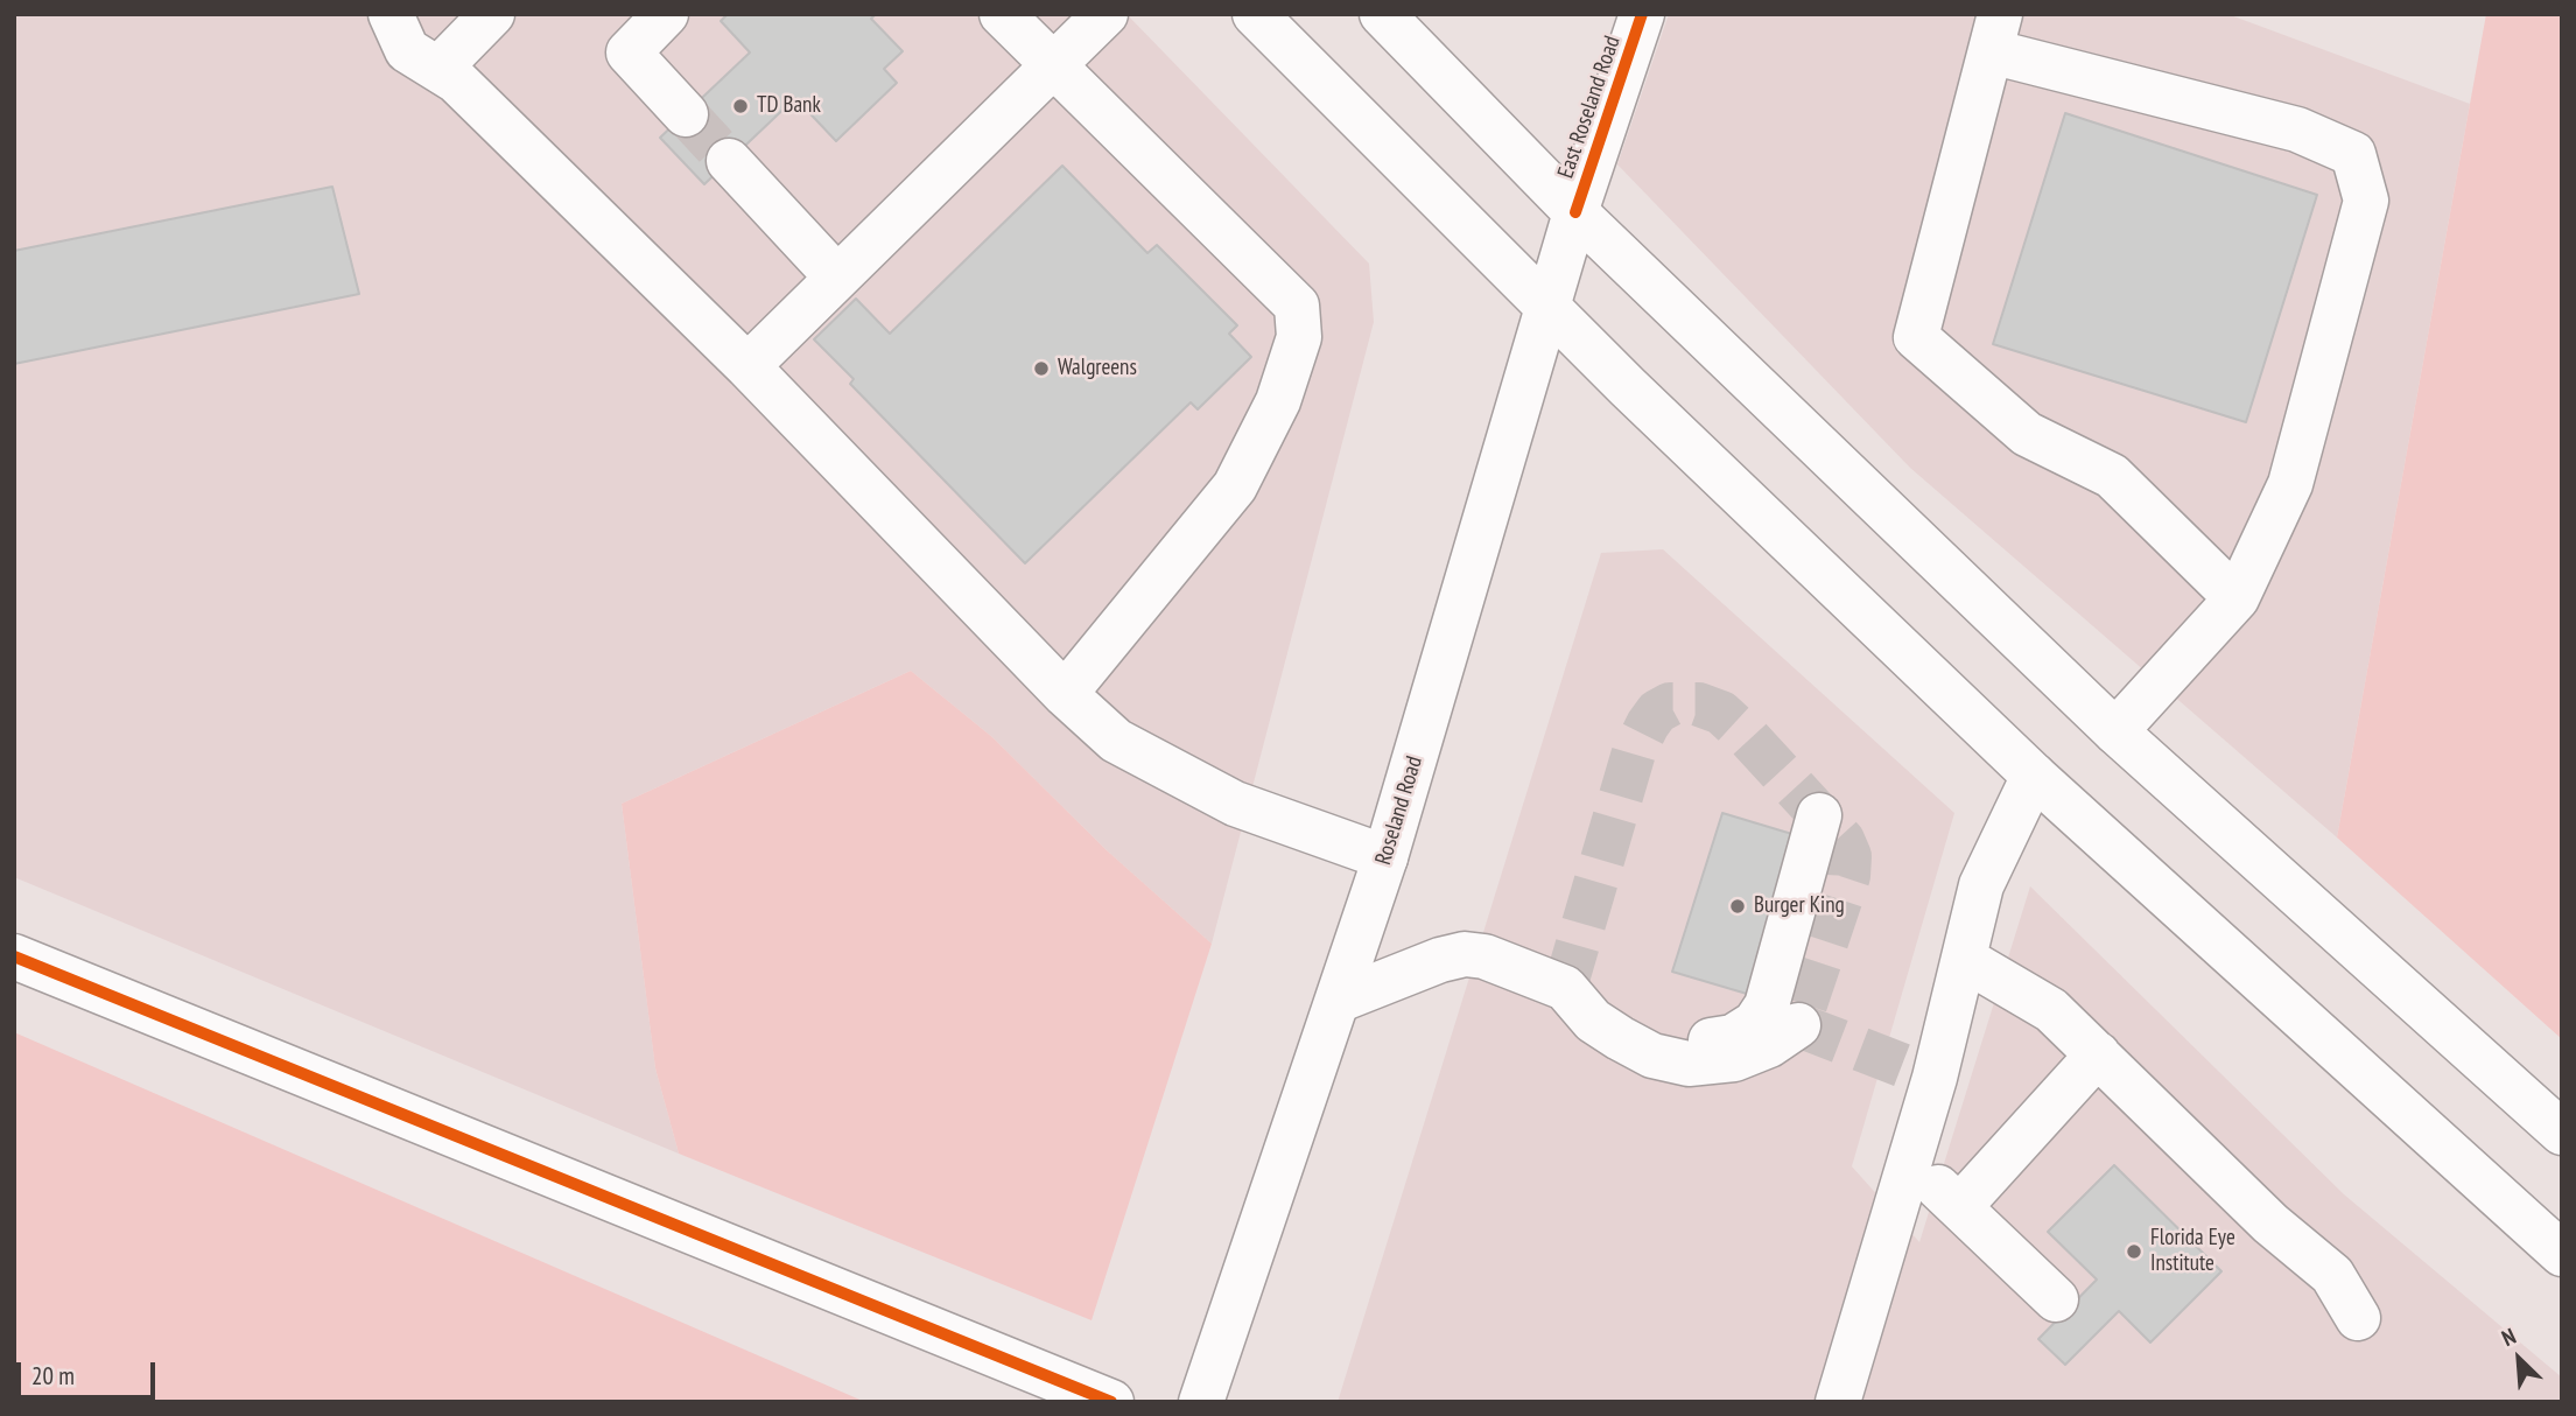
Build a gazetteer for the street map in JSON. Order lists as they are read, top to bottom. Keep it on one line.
{"streets":{"main road":["East Roseland Road","Roseland Road"]},"crossings":[["East Roseland Road","Roseland Road"]],"places":["TD Bank","Walgreens","Burger King","Florida Eye Institute"],"scale_bar":"20 m","north":"top left"}
